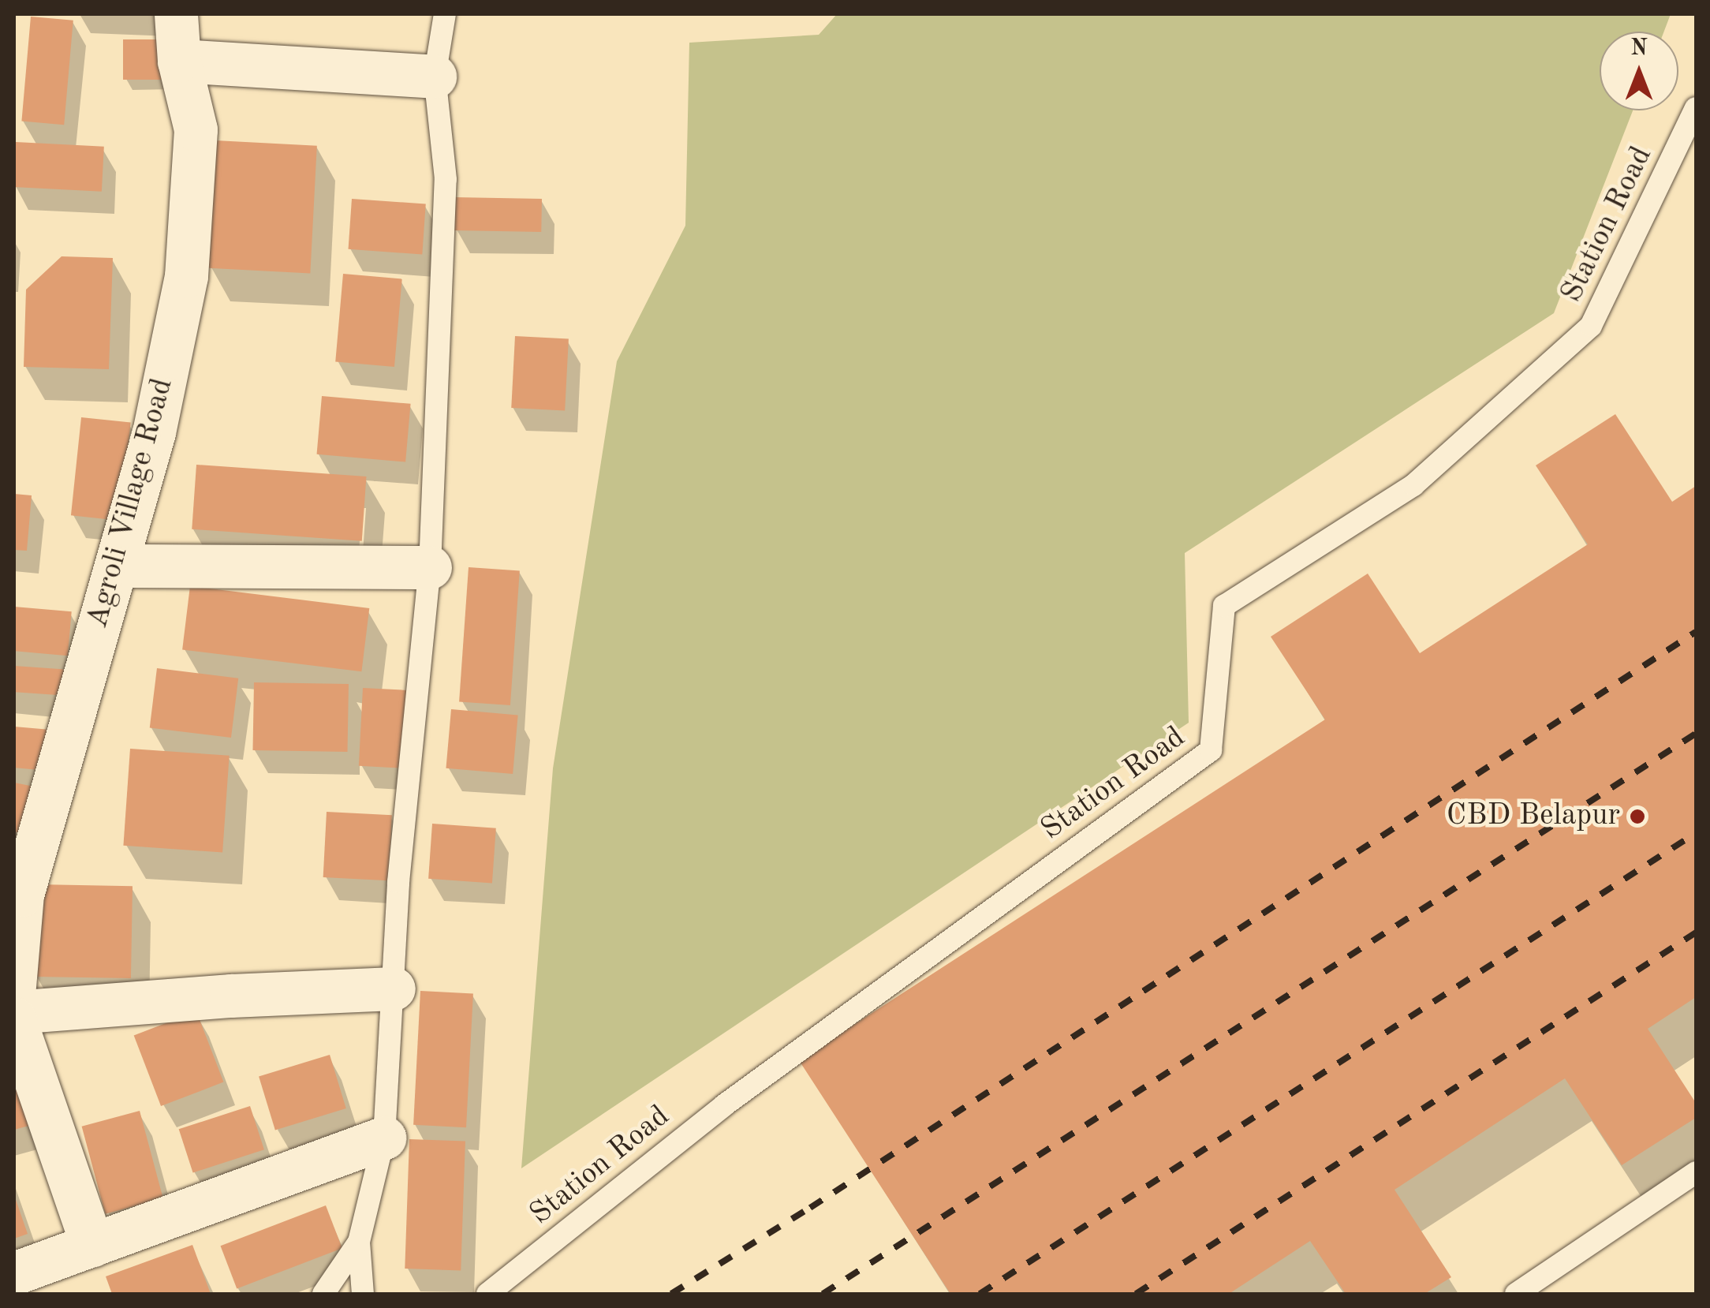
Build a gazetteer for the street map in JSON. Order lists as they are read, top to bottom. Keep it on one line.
{"streets":{"street":["Agroli Village Road"],"lane":["Station Road"]},"places":["CBD Belapur"],"north":"top"}
